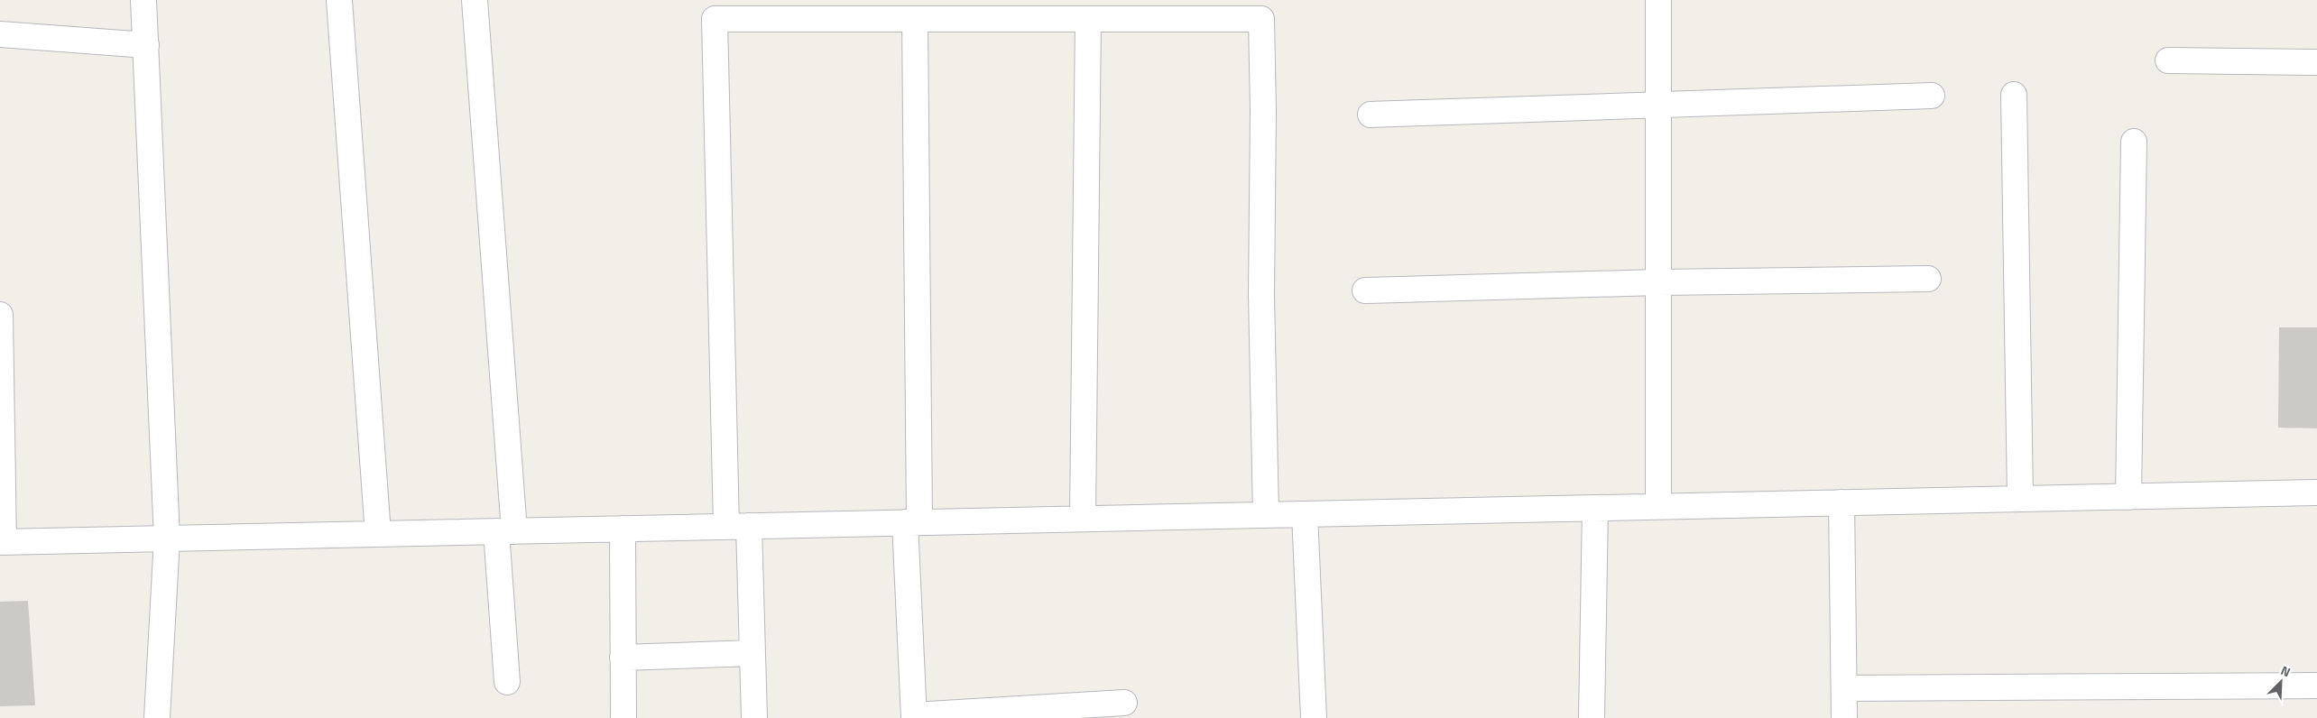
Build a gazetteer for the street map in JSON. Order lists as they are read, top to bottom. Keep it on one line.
{"north":"top right"}
